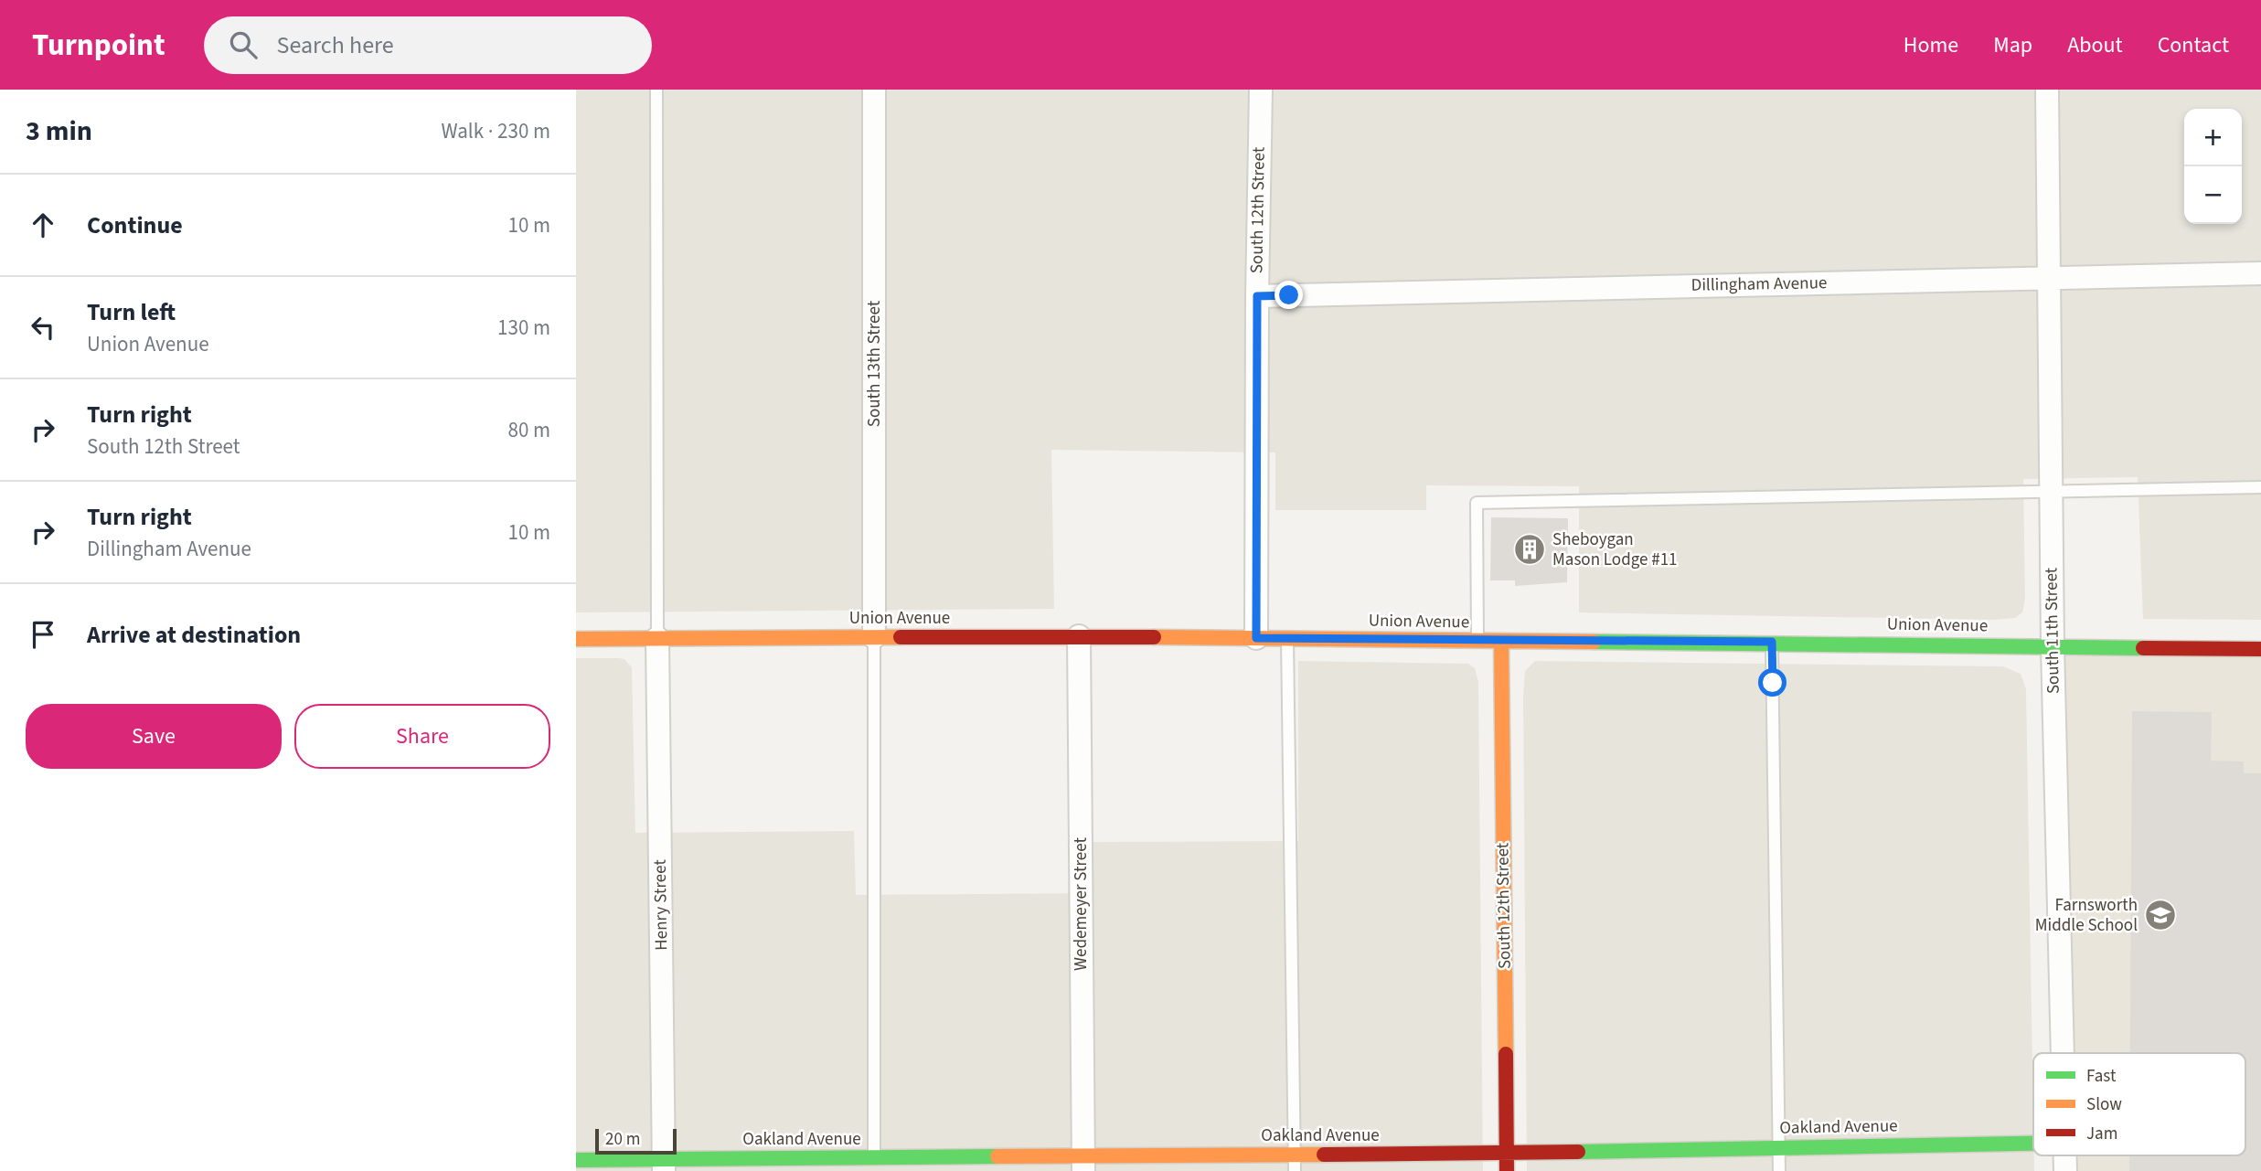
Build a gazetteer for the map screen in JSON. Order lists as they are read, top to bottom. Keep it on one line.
{"streets":{"street":["South 12th Street","Dillingham Avenue","South 13th Street","Union Avenue","South 11th Street","Wedemeyer Street","Henry Street","Oakland Avenue"]},"crossings":[["South 12th Street","Dillingham Avenue"],["South 12th Street","Union Avenue"],["South 12th Street","Oakland Avenue"],["Dillingham Avenue","South 11th Street"],["South 13th Street","Union Avenue"],["Union Avenue","South 11th Street"],["Union Avenue","Wedemeyer Street"],["Union Avenue","Henry Street"],["Wedemeyer Street","Oakland Avenue"],["Henry Street","Oakland Avenue"]],"places":{"building":["Sheboygan Mason Lodge #11"],"school or university":["Farnsworth Middle School"]},"legend":["Fast","Slow","Jam"],"scale_bar":"20 m","page":{"header":"Turnpoint","search":"Search here","nav":["Home","Map","About","Contact"],"heading":["3 min","Walk · 230 m"],"map_buttons":["+","−"],"list":[["Continue","10 m"],["Turn left","Union Avenue","130 m"],["Turn right","South 12th Street","80 m"],["Turn right","Dillingham Avenue","10 m"],"Arrive at destination"],"buttons":["Save","Share"],"scale":"20 m"}}
